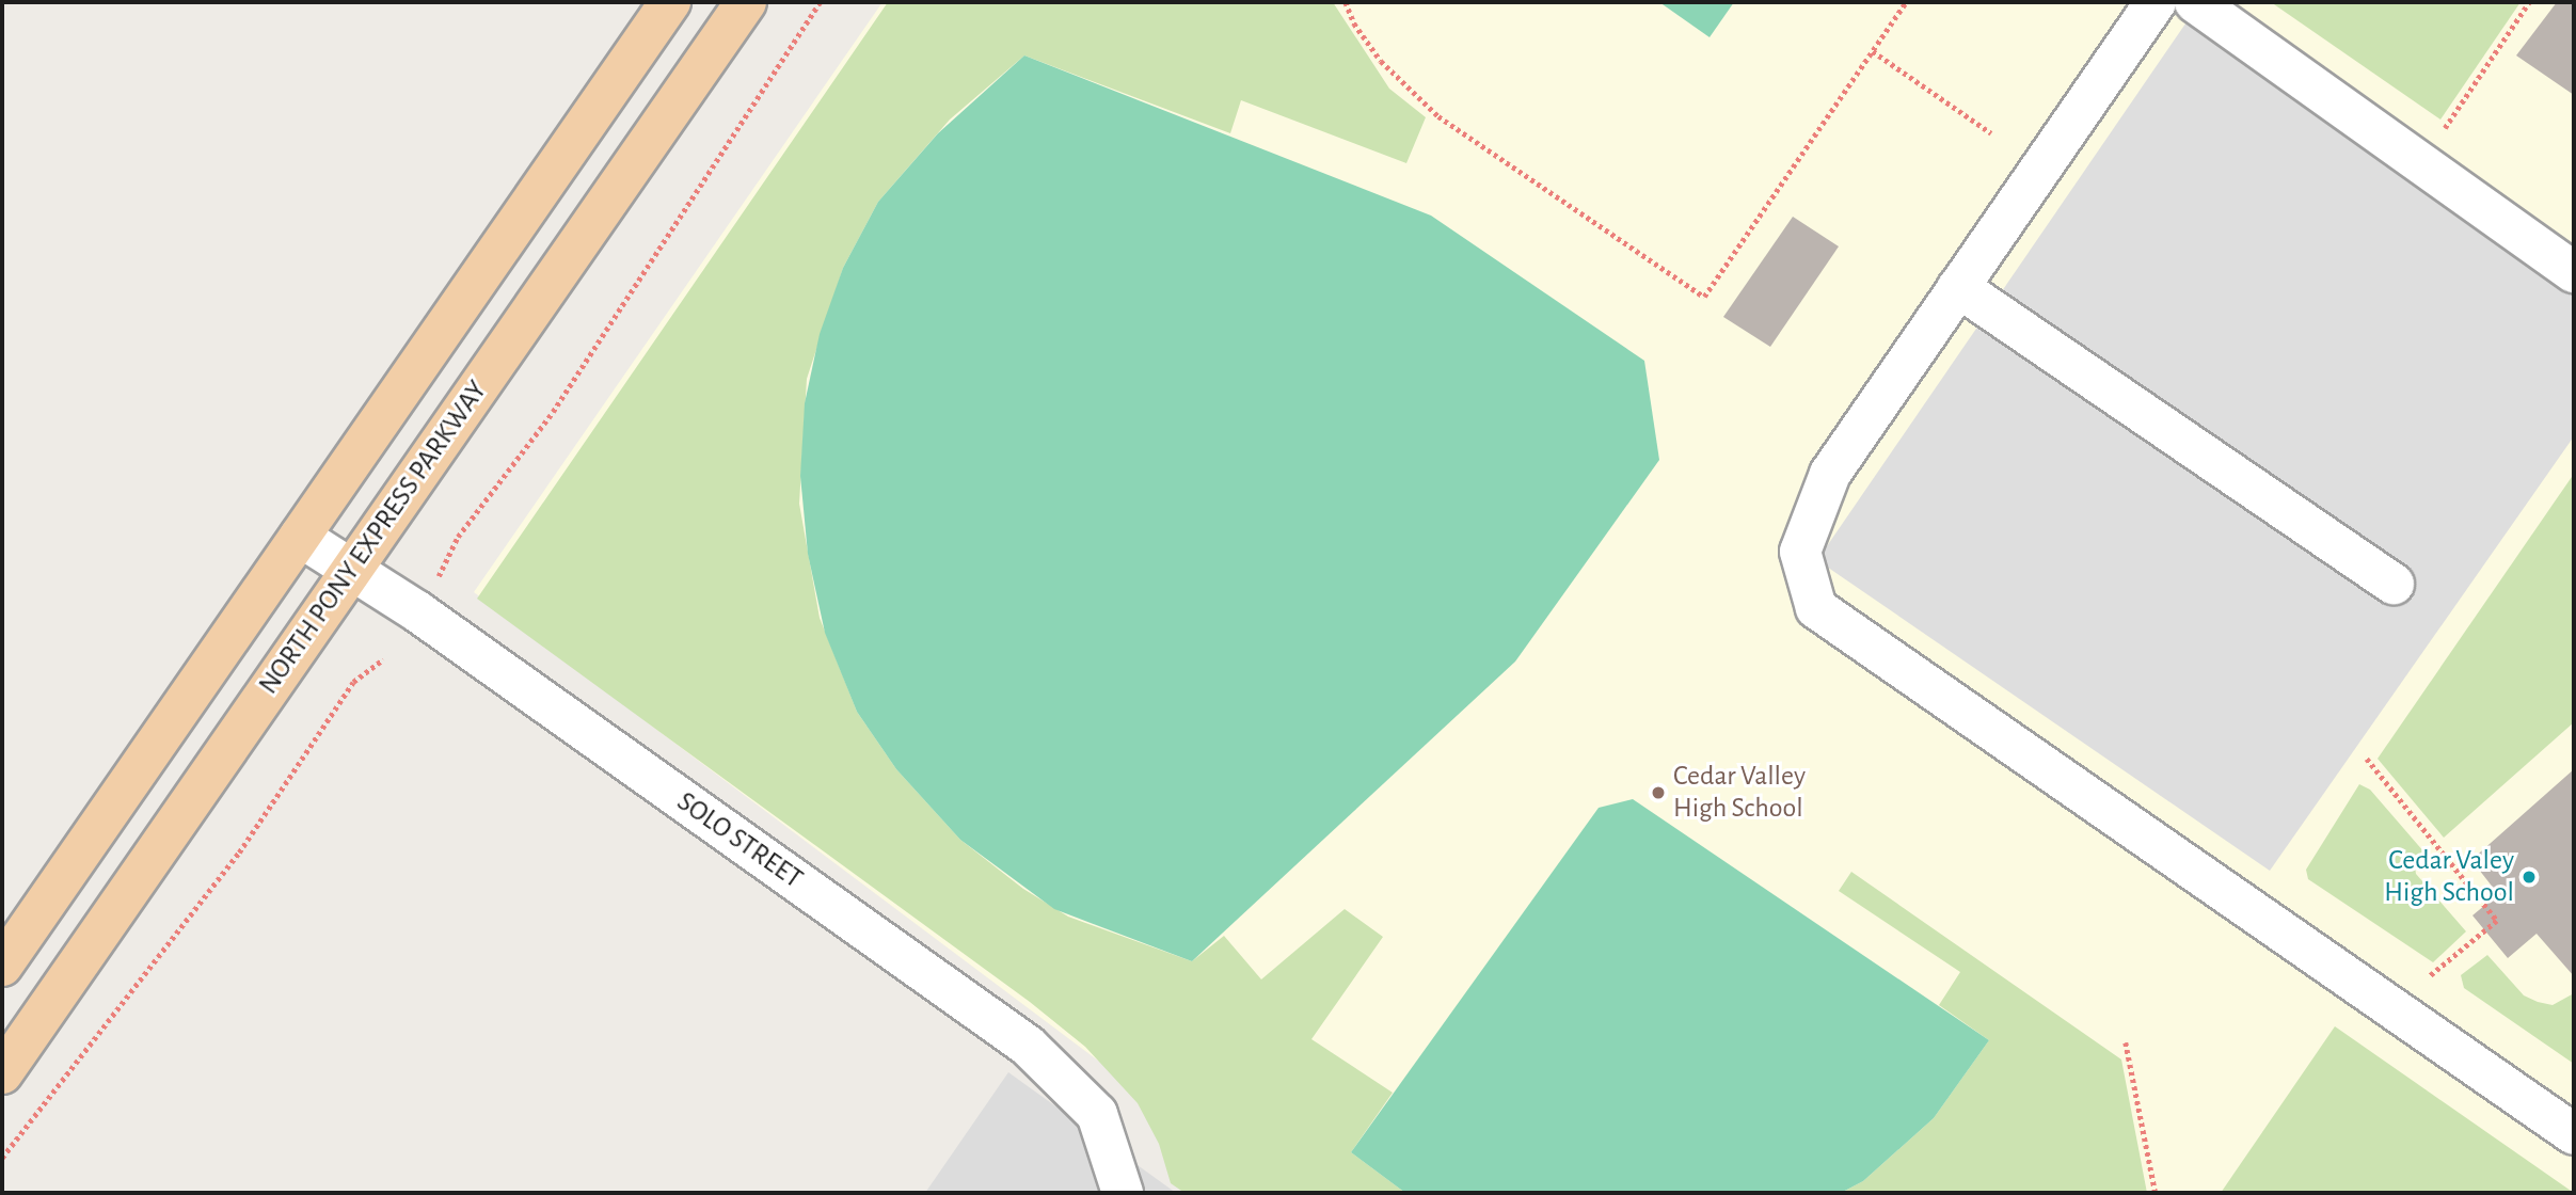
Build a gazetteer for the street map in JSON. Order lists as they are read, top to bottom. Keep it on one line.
{"streets":{"main road":["NORTH PONY EXPRESS PARKWAY"],"street":["SOLO STREET"]},"crossings":[["NORTH PONY EXPRESS PARKWAY","SOLO STREET"]],"places":["Cedar Valley High School","Cedar Valey High School"]}
